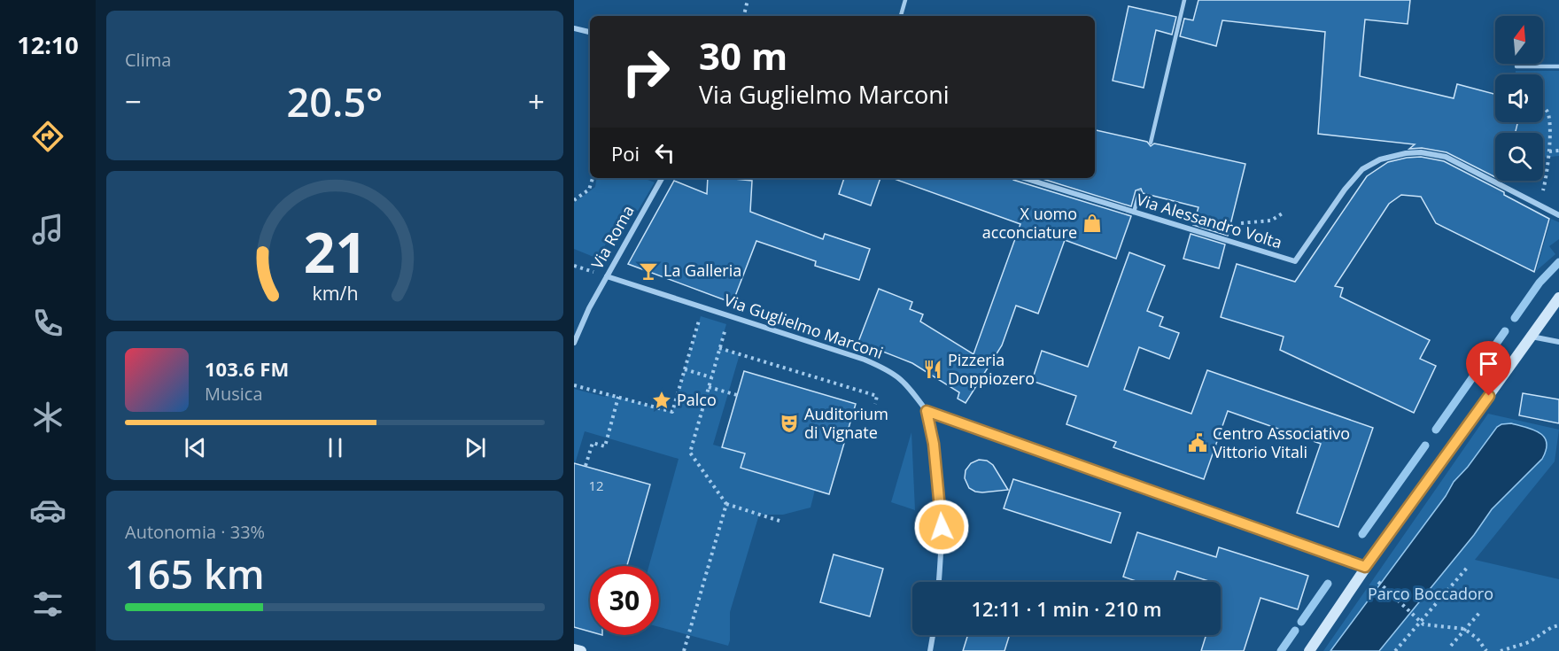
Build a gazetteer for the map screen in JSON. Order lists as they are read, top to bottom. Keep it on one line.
{"streets":{"street":["Via Alessandro Volta","Via Roma","Via Guglielmo Marconi"]},"crossings":[["Via Roma","Via Guglielmo Marconi"]],"parks":["Parco Boccadoro"],"places":{"shop":["X uomo acconciature"],"bar":["La Galleria"],"restaurant":["Pizzeria Doppiozero"],"place":["Palco"],"theatre":["Auditorium di Vignate"],"public building":["Centro Associativo Vittorio Vitali"]},"house_numbers":["12"],"north":"top","page":{"tabs":"12:10","tile":["Clima",["Autonomia · 33%","165 km"]],"turn":["30 m","Via Guglielmo Marconi"],"heat":["−","20.5°","+"],"then":"Poi","song":["103.6 FM","Musica"],"limit":"30","trip":"12:11 · 1 min · 210 m","gauge":["21","km/h"]}}
